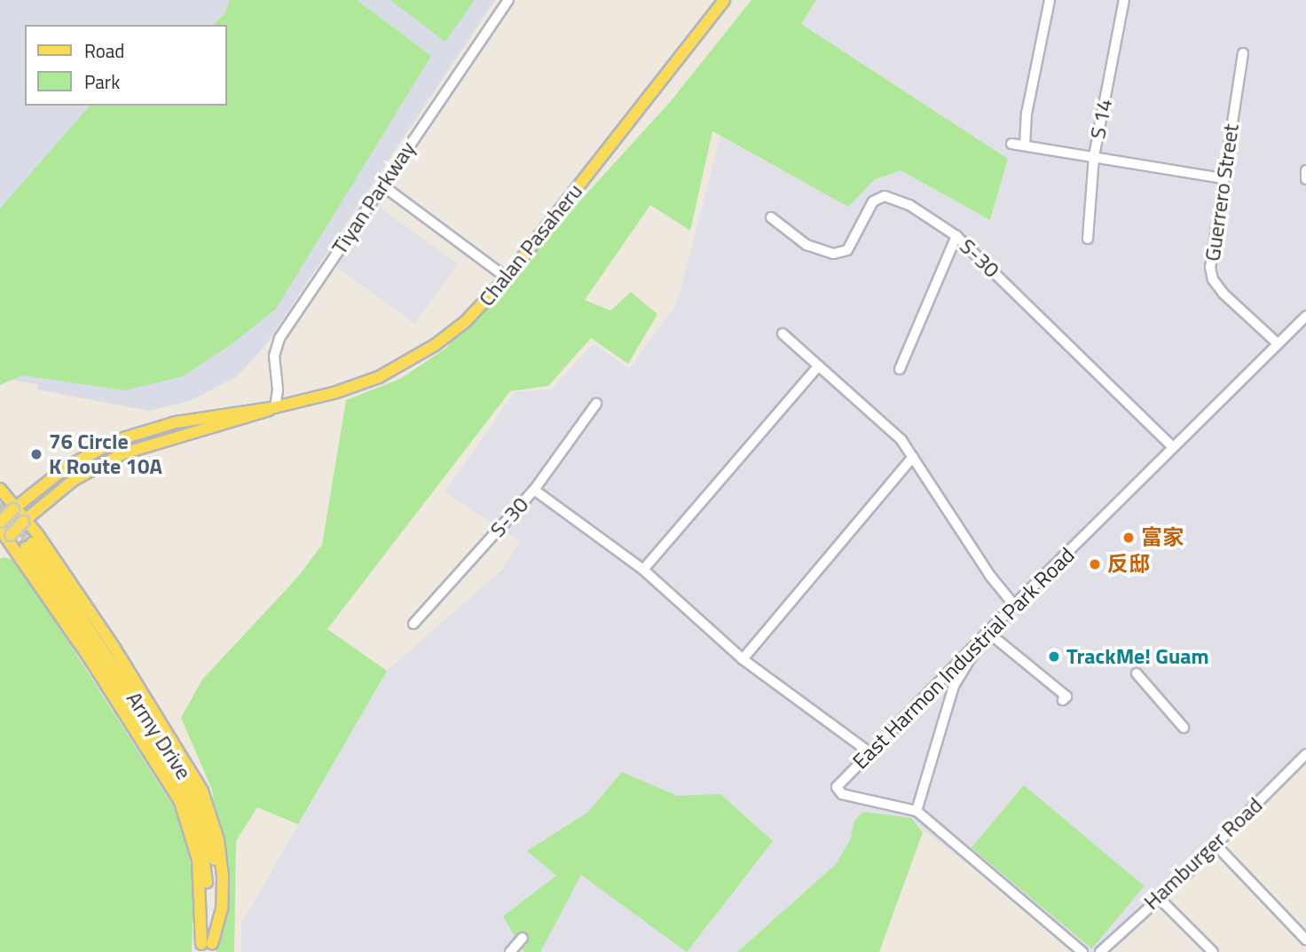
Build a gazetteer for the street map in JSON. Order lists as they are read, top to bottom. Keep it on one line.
{"streets":{"main road":["Chalan Pasaheru","Army Drive"],"street":["S 14","Guerrero Street","Tiyan Parkway","S-30","East Harmon Industrial Park Road","Hamburger Road"]},"crossings":[["Guerrero Street","East Harmon Industrial Park Road"],["Tiyan Parkway","Chalan Pasaheru"],["S-30","East Harmon Industrial Park Road"]],"places":["76 Circle K Route 10A","富家","反邸","TrackMe! Guam"],"legend":["Road","Park"]}
